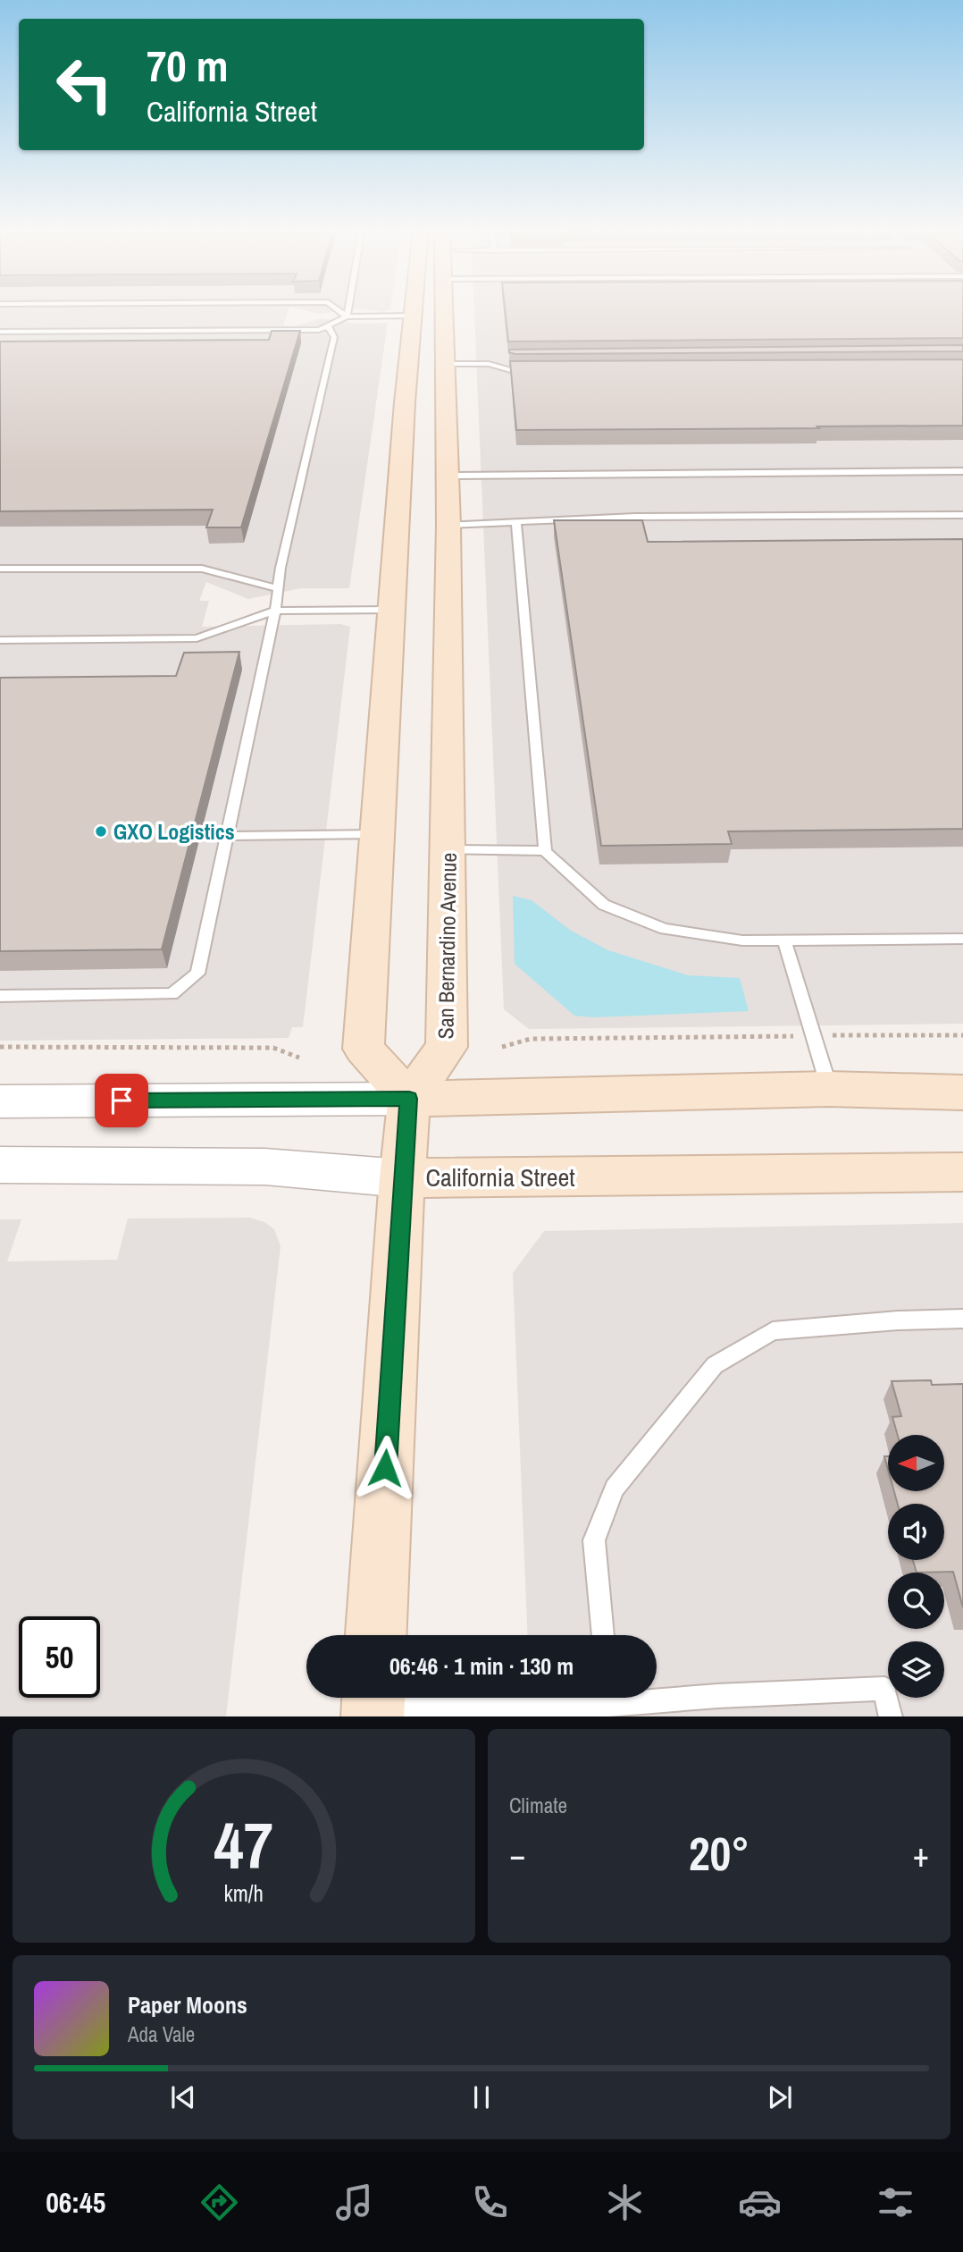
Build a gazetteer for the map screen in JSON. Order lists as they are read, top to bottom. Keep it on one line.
{"streets":{"main road":["San Bernardino Avenue","California Street"]},"places":["GXO Logistics"],"north":"left","page":{"turn":["70 m","California Street"],"limit":"50","trip":"06:46 · 1 min · 130 m","tile":"Climate","heat":["−","20°","+"],"song":["Paper Moons","Ada Vale"],"tabs":"06:45","gauge":["47","km/h"]}}
